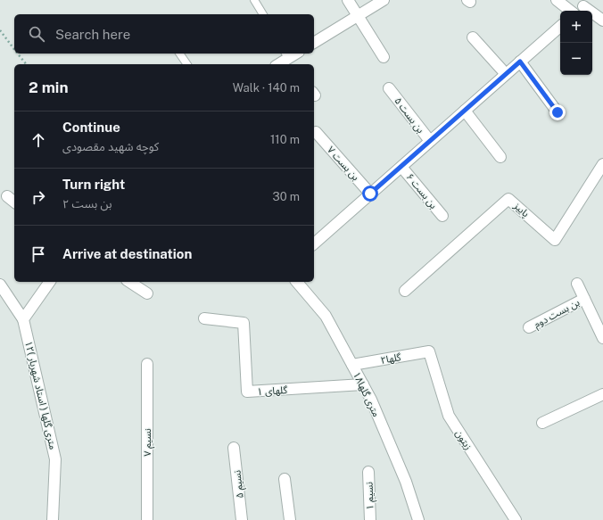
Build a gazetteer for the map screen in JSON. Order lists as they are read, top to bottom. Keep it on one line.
{"streets":{"street":["بن بست ۵","بن بست ۷","بن بست ۶","پاییز","بن بست دوم","گلها۲","گلهای ۱","۱۸متری گلها","۱۲متری گلها ( استاد شهریار )","زیتون","نسیم ۷","نسیم ۵","نسیم ۱"]},"crossings":[["گلها۲","۱۸متری گلها"],["گلها۲","زیتون"],["گلهای ۱","۱۸متری گلها"]],"page":{"map_buttons":["+","−"],"search":"Search here","heading":["2 min","Walk · 140 m"],"list":[["Continue","کوچه شهید مقصودی","110 m"],["Turn right","بن بست ۲","30 m"],"Arrive at destination"]}}
